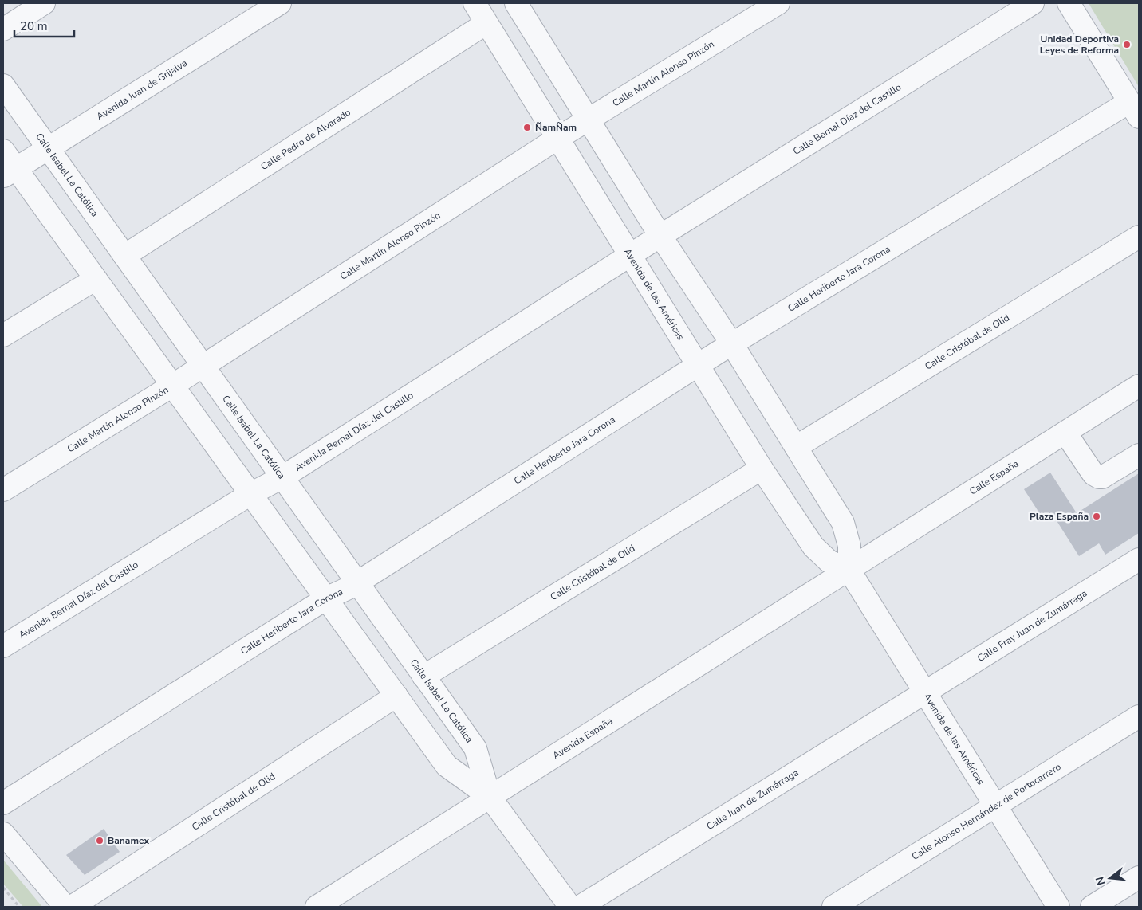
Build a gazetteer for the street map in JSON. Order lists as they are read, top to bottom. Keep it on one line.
{"streets":{"street":["Calle Martín Alonso Pinzón","Avenida Juan de Grijalva","Calle Bernal Díaz del Castillo","Calle Pedro de Alvarado","Calle Isabel La Católica","Calle Heriberto Jara Corona","Avenida de las Américas","Calle Cristóbal de Olid","Avenida Bernal Díaz del Castillo","Calle España","Calle Fray Juan de Zumárraga","Avenida España","Calle Juan de Zumárraga","Calle Alonso Hernández de Portocarrero"]},"crossings":[["Calle Martín Alonso Pinzón","Calle Isabel La Católica"],["Calle Martín Alonso Pinzón","Avenida de las Américas"],["Avenida Juan de Grijalva","Calle Isabel La Católica"],["Calle Bernal Díaz del Castillo","Avenida Bernal Díaz del Castillo"],["Calle Pedro de Alvarado","Calle Isabel La Católica"],["Calle Pedro de Alvarado","Avenida de las Américas"],["Calle Isabel La Católica","Calle Heriberto Jara Corona"],["Calle Isabel La Católica","Calle Cristóbal de Olid"],["Calle Isabel La Católica","Avenida Bernal Díaz del Castillo"],["Calle Isabel La Católica","Avenida España"],["Calle Heriberto Jara Corona","Avenida de las Américas"],["Avenida de las Américas","Calle Cristóbal de Olid"],["Avenida de las Américas","Avenida Bernal Díaz del Castillo"],["Avenida de las Américas","Calle España"],["Avenida de las Américas","Calle Fray Juan de Zumárraga"],["Avenida de las Américas","Avenida España"],["Avenida de las Américas","Calle Juan de Zumárraga"],["Avenida de las Américas","Calle Alonso Hernández de Portocarrero"],["Calle España","Avenida España"],["Calle Fray Juan de Zumárraga","Calle Juan de Zumárraga"]],"places":["Unidad Deportiva Leyes de Reforma","ÑamÑam","Plaza España","Banamex"],"scale_bar":"20 m","north":"left"}
